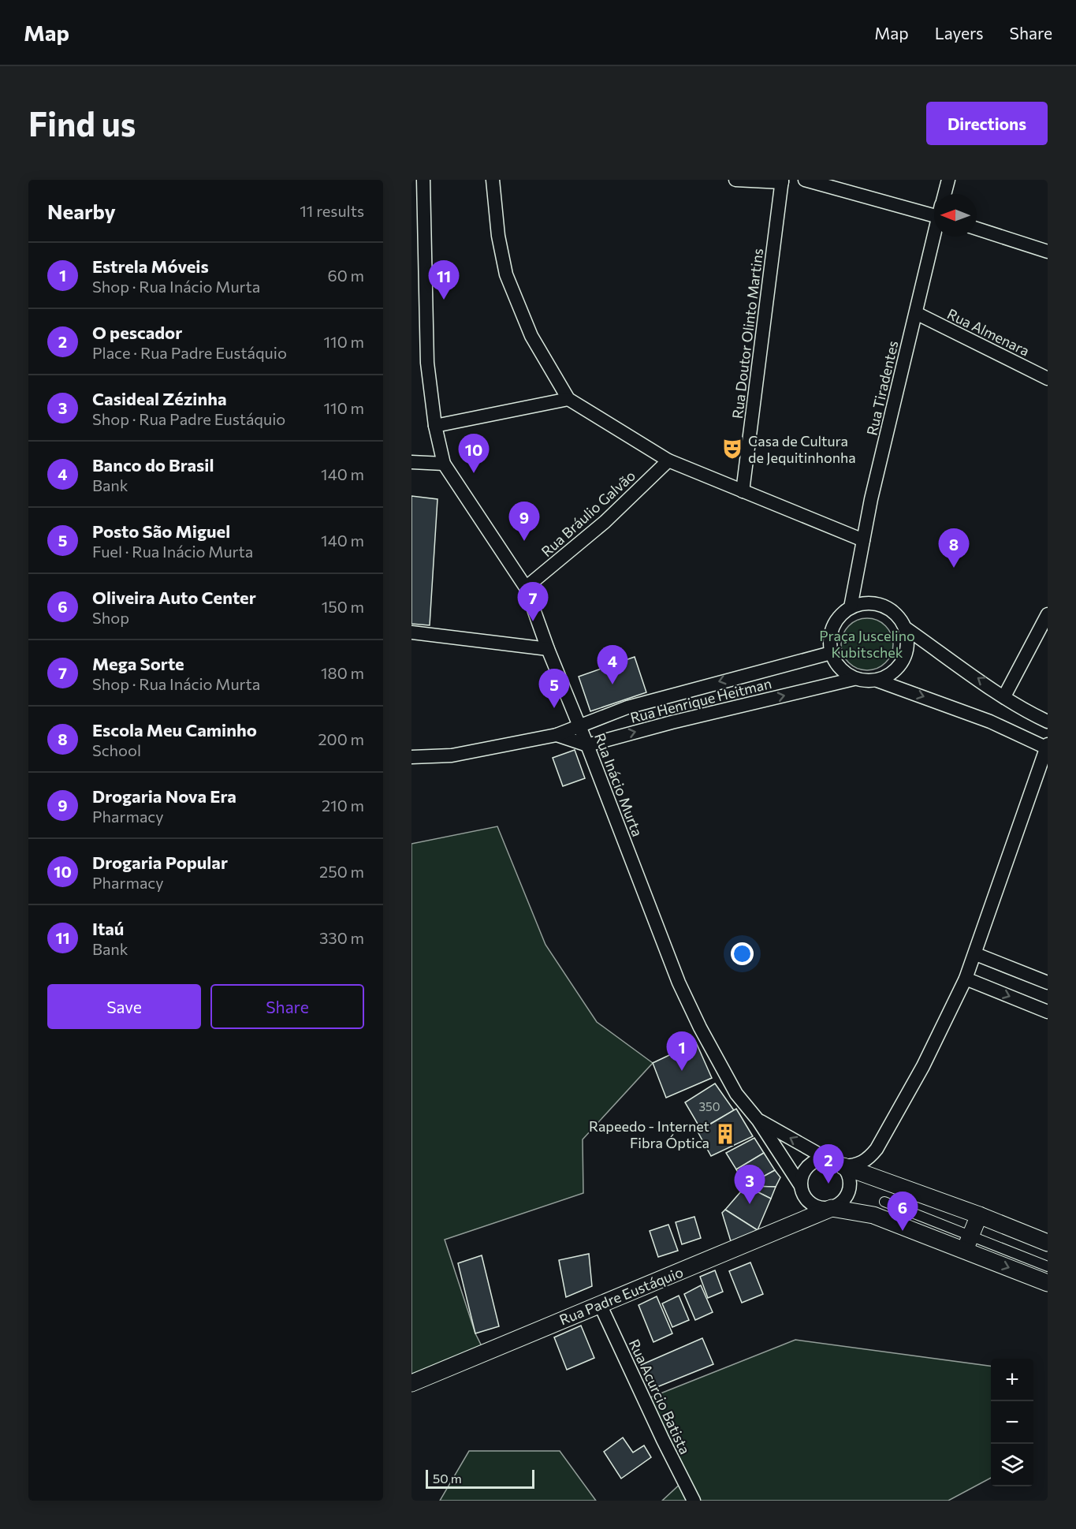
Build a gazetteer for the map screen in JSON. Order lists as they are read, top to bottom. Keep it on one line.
{"streets":{"street":["Rua Almenara","Rua Doutor Olinto Martins","Rua Tiradentes","Rua Bráulio Galvão","Rua Henrique Heitman","Rua Inácio Murta","Rua Padre Eustáquio","Rua Acurcio Batista"]},"crossings":[["Rua Almenara","Rua Tiradentes"],["Rua Tiradentes","Rua Henrique Heitman"],["Rua Bráulio Galvão","Rua Inácio Murta"],["Rua Henrique Heitman","Rua Inácio Murta"],["Rua Padre Eustáquio","Rua Acurcio Batista"]],"parks":["Praça Juscelino Kubitschek"],"places":{"theatre":["Casa de Cultura de Jequitinhonha"],"building":["Rapeedo - Internet Fibra Óptica"]},"house_numbers":["350"],"scale_bar":"50 m","north":"left","page":{"header":"Map","nav":["Map","Layers","Share"],"buttons":["Directions",["Save","Share"]],"title":"Find us","heading":["Nearby","11 results"],"list":[{"mark":"1","name":"Estrela Móveis","note":"Shop · Rua Inácio Murta","value":"60 m"},{"mark":"2","name":"O pescador","note":"Place · Rua Padre Eustáquio","value":"110 m"},{"mark":"3","name":"Casideal Zézinha","note":"Shop · Rua Padre Eustáquio","value":"110 m"},{"mark":"4","name":"Banco do Brasil","note":"Bank","value":"140 m"},{"mark":"5","name":"Posto São Miguel","note":"Fuel · Rua Inácio Murta","value":"140 m"},{"mark":"6","name":"Oliveira Auto Center","note":"Shop","value":"150 m"},{"mark":"7","name":"Mega Sorte","note":"Shop · Rua Inácio Murta","value":"180 m"},{"mark":"8","name":"Escola Meu Caminho","note":"School","value":"200 m"},{"mark":"9","name":"Drogaria Nova Era","note":"Pharmacy","value":"210 m"},{"mark":"10","name":"Drogaria Popular","note":"Pharmacy","value":"250 m"},{"mark":"11","name":"Itaú","note":"Bank","value":"330 m"}],"pins":["11","10","9","8","7","4","5","1","2","3","6"],"map_buttons":["+","−"],"scale":"50 m"}}
